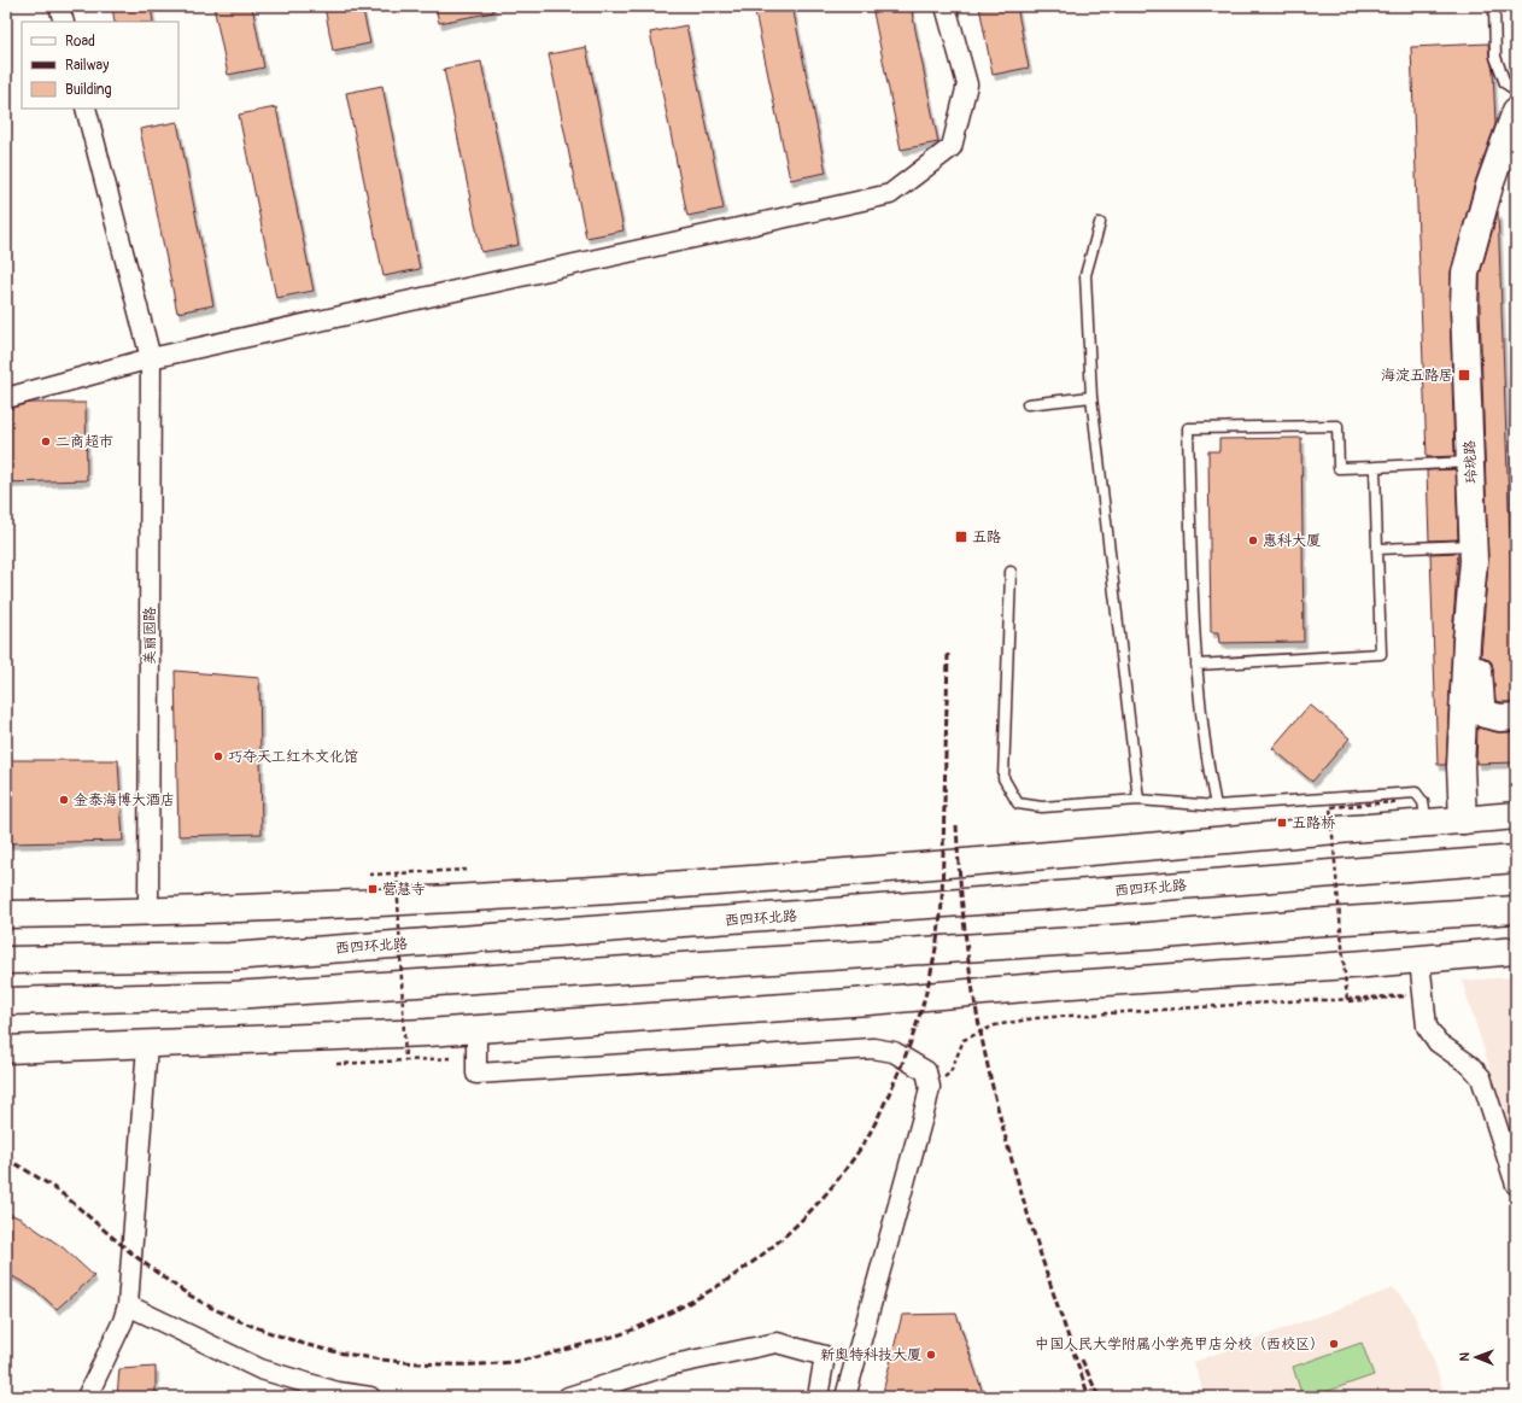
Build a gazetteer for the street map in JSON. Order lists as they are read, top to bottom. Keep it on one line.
{"streets":{"main road":["玲珑路","西四环北路"],"street":["美丽园路"]},"places":{"transit":["海淀五路居","五路","五路桥","营慧寺"],"other":["二商超市","惠科大厦","巧夺天工红木文化馆","金泰海博大酒店","中国人民大学附属小学亮甲店分校（西校区）","新奥特科技大厦"]},"legend":["Road","Railway","Building"],"north":"left"}
